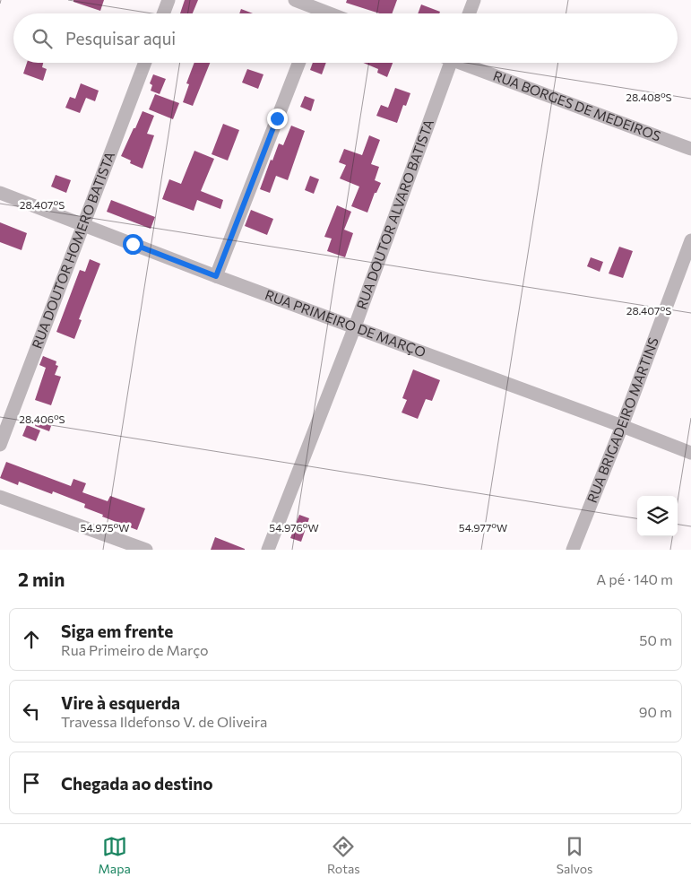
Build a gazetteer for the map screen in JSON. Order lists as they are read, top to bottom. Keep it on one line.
{"streets":{"street":["RUA BORGES DE MEDEIROS","RUA DOUTOR ALVARO BATISTA","RUA DOUTOR HOMERO BATISTA","RUA PRIMEIRO DE MARÇO","RUA BRIGADEIRO MARTINS"]},"crossings":[["RUA DOUTOR ALVARO BATISTA","RUA PRIMEIRO DE MARÇO"],["RUA DOUTOR HOMERO BATISTA","RUA PRIMEIRO DE MARÇO"],["RUA PRIMEIRO DE MARÇO","RUA BRIGADEIRO MARTINS"]],"page":{"search":"Pesquisar aqui","heading":["2 min","A pé · 140 m"],"list":[["Siga em frente","Rua Primeiro de Março","50 m"],["Vire à esquerda","Travessa Ildefonso V. de Oliveira","90 m"],"Chegada ao destino"],"nav":["Mapa","Rotas","Salvos"]},"coordinates":["28.408°S","28.407°S","28.406°S","54.975°W","54.976°W","54.977°W"]}
